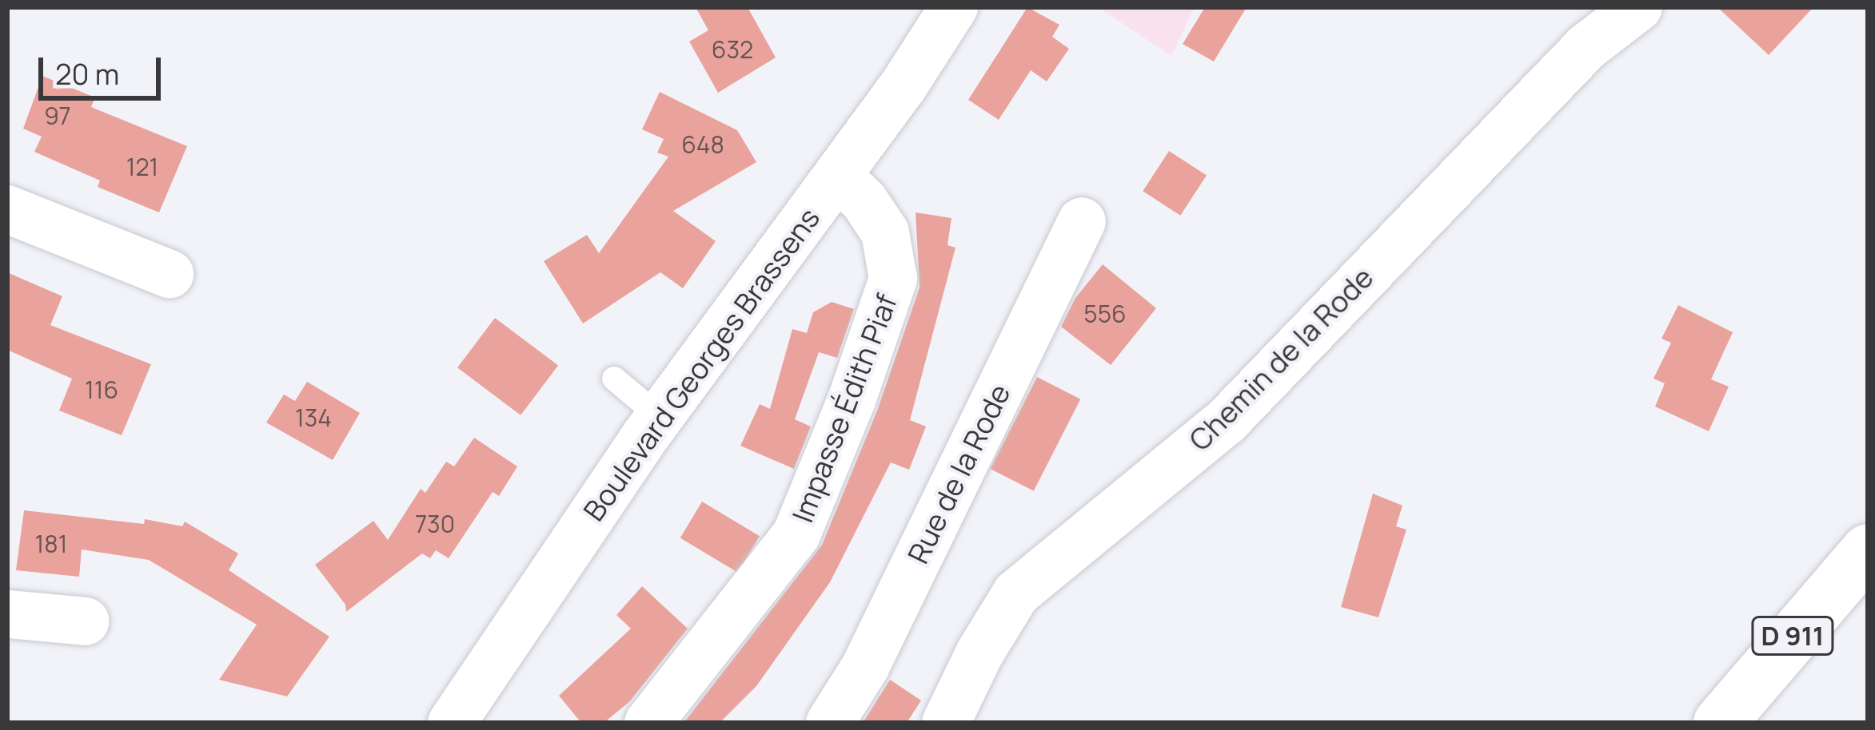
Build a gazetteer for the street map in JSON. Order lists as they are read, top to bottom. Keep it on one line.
{"streets":{"main road":["D 911"],"street":["Chemin de la Rode","Boulevard Georges Brassens","Impasse Édith Piaf","Rue de la Rode"]},"crossings":[["Boulevard Georges Brassens","Impasse Édith Piaf"]],"house_numbers":["632","97","648","121","556","116","134","730","181"],"scale_bar":"20 m"}
